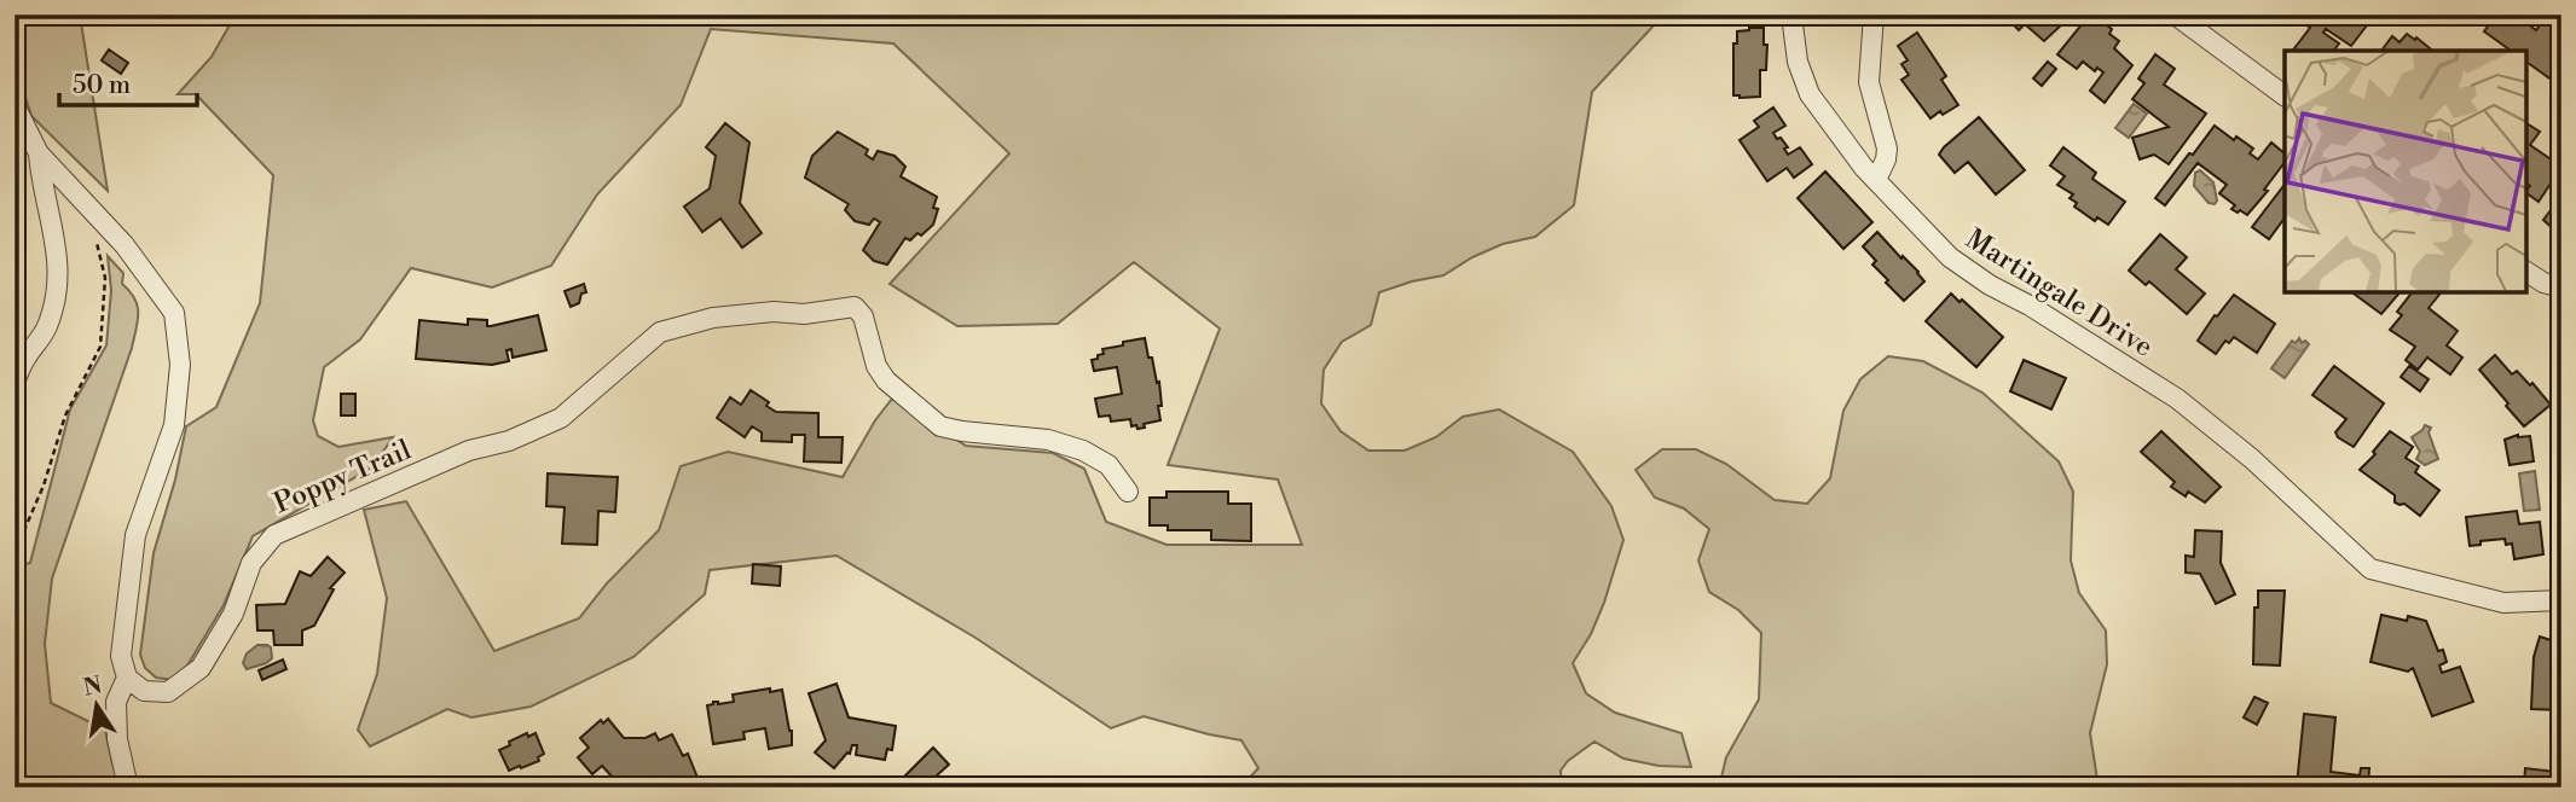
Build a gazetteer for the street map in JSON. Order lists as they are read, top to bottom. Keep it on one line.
{"streets":{"street":["Martingale Drive","Poppy Trail"]},"scale_bar":"50 m","north":"top"}
